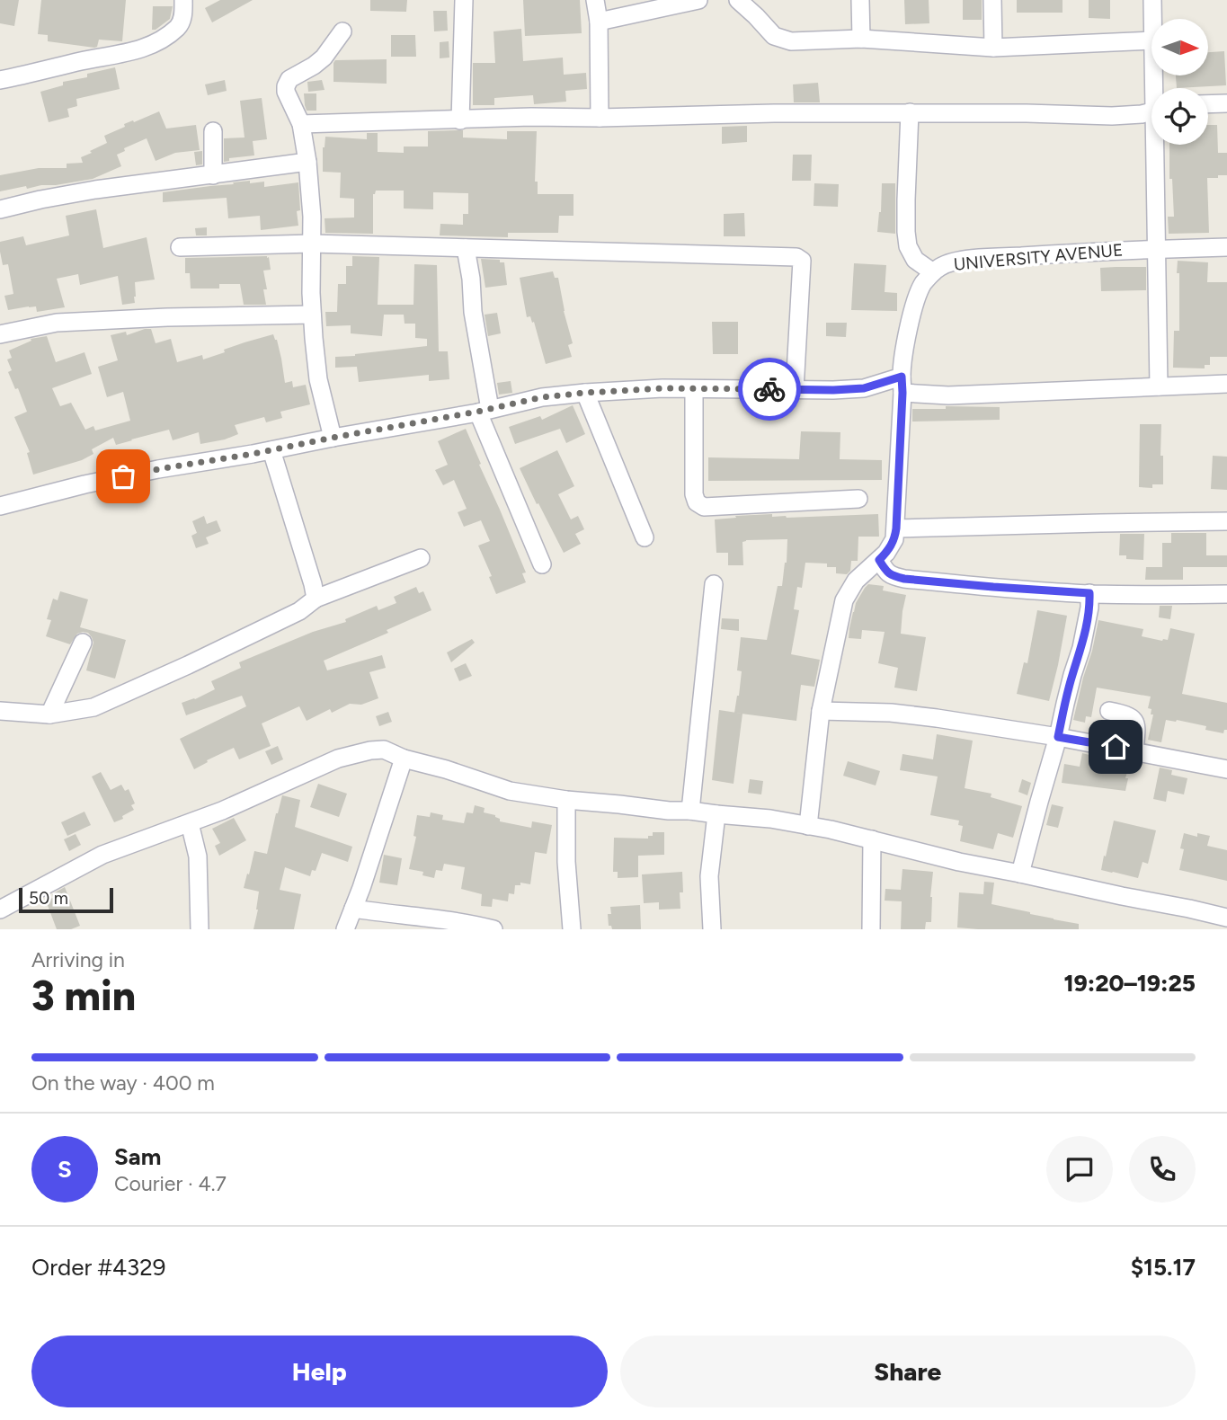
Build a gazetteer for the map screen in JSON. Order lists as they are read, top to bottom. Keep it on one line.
{"streets":{"street":["UNIVERSITY AVENUE"]},"scale_bar":"50 m","north":"right","page":{"scale":"50 m","heading":["3 min","Arriving in","19:20–19:25"],"panel":["Sam","Courier · 4.7","Order #4329","$15.17"],"bar":"On the way · 400 m","round":"S","buttons":["Help","Share"]}}
